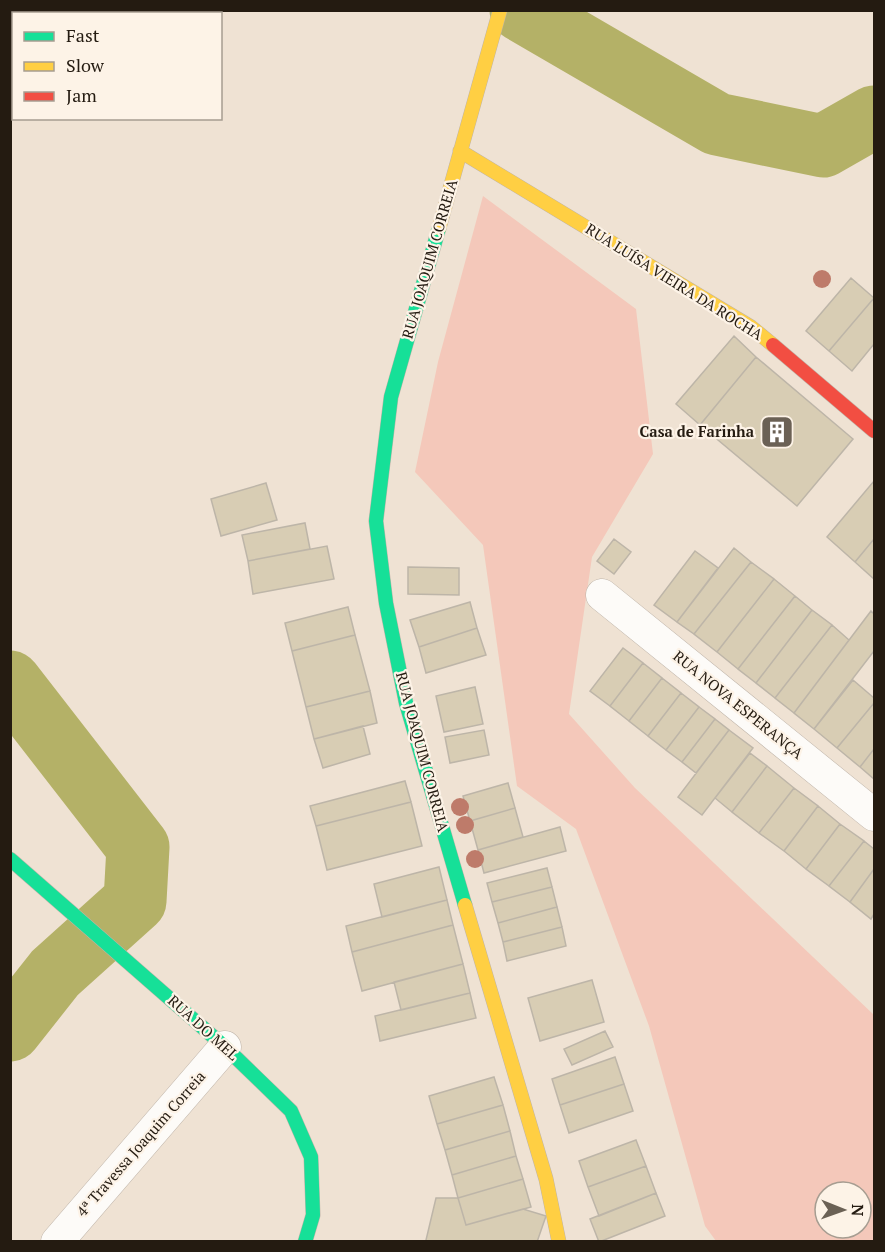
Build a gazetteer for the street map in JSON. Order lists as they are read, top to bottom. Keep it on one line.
{"streets":{"street":["RUA JOAQUIM CORREIA","RUA LUÍSA VIEIRA DA ROCHA","RUA NOVA ESPERANÇA","RUA DO MEL","4ª Travessa Joaquim Correia"]},"crossings":[["RUA JOAQUIM CORREIA","RUA LUÍSA VIEIRA DA ROCHA"],["RUA DO MEL","4ª Travessa Joaquim Correia"]],"places":{"building":["Casa de Farinha"]},"legend":["Fast","Slow","Jam"],"north":"right"}
